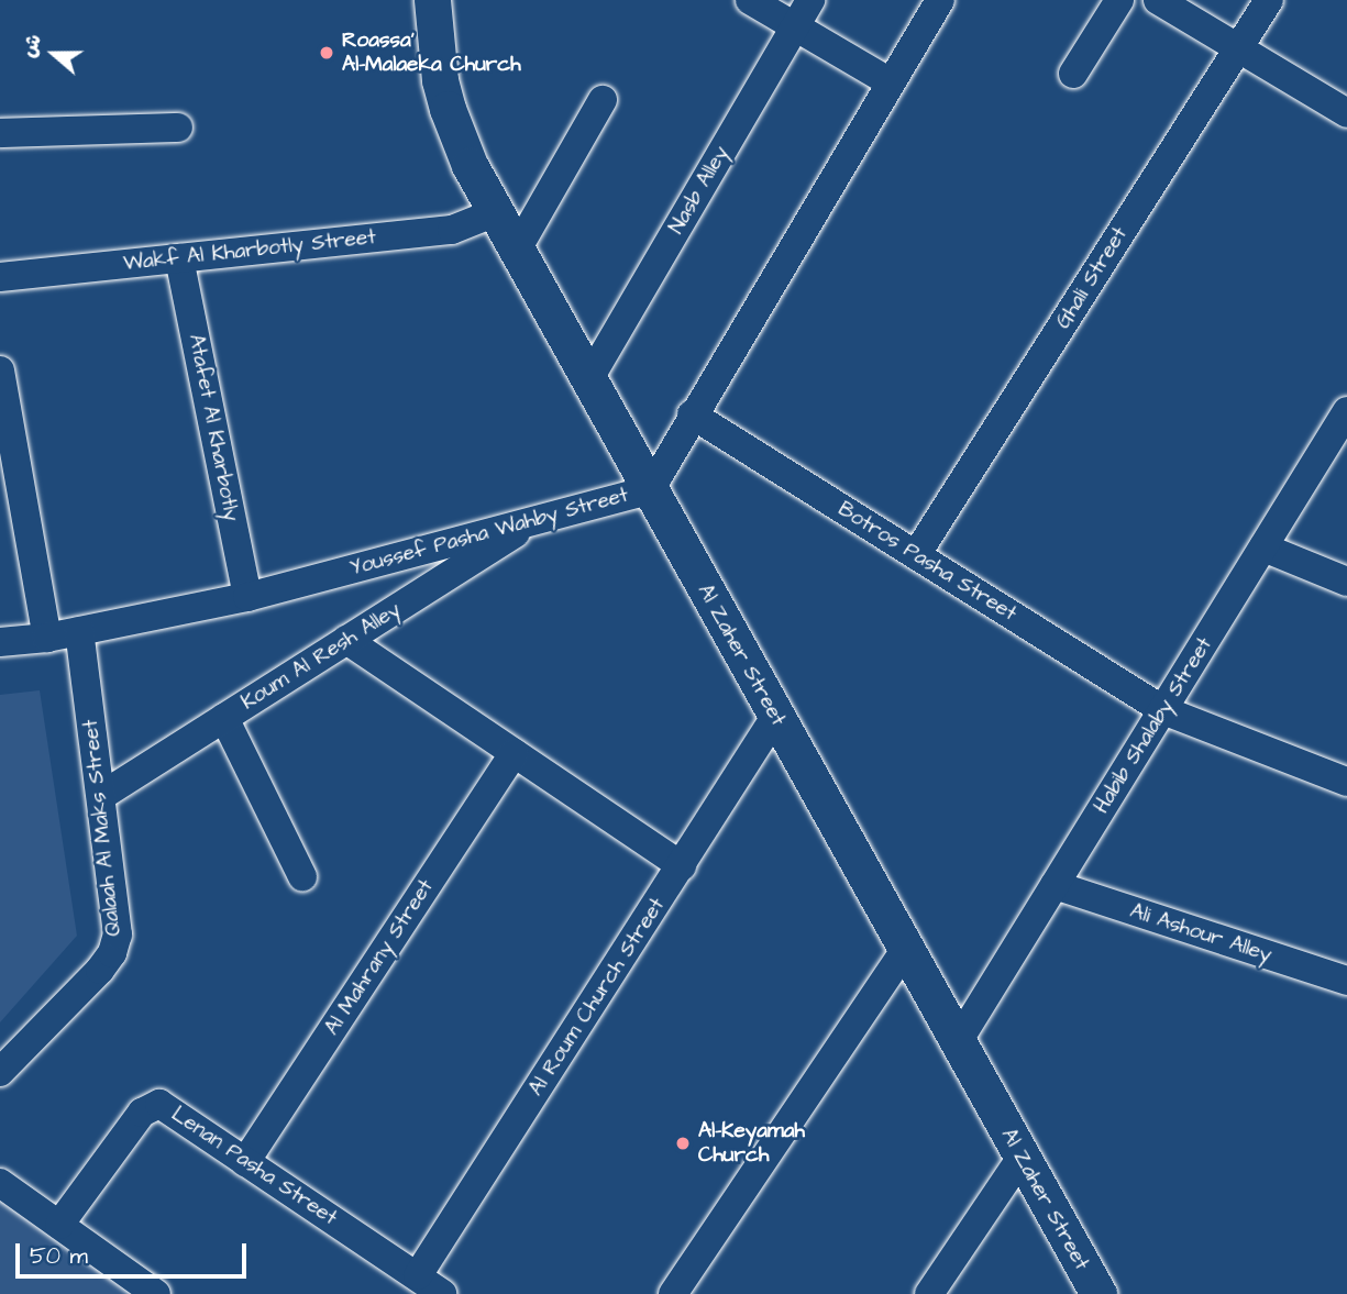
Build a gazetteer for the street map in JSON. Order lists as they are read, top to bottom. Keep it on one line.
{"streets":{"street":["Nasb Alley","Wakf Al Kharbotly Street","Ghali Street","Atafet Al Kharbotly","Youssef Pasha Wahby Street","Botros Pasha Street","Al Zaher Street","Koum Al Resh Alley","Habib Shalaby Street","Qalaah Al Maks Street","Ali Ashour Alley","Al Mahrany Street","Al Roum Church Street","Lenan Pasha Street"]},"crossings":[["Nasb Alley","Al Zaher Street"],["Wakf Al Kharbotly Street","Atafet Al Kharbotly"],["Wakf Al Kharbotly Street","Al Zaher Street"],["Ghali Street","Botros Pasha Street"],["Atafet Al Kharbotly","Youssef Pasha Wahby Street"],["Youssef Pasha Wahby Street","Botros Pasha Street"],["Youssef Pasha Wahby Street","Al Zaher Street"],["Youssef Pasha Wahby Street","Koum Al Resh Alley"],["Youssef Pasha Wahby Street","Qalaah Al Maks Street"],["Botros Pasha Street","Habib Shalaby Street"],["Al Zaher Street","Habib Shalaby Street"],["Al Zaher Street","Al Roum Church Street"],["Koum Al Resh Alley","Qalaah Al Maks Street"],["Habib Shalaby Street","Ali Ashour Alley"],["Al Mahrany Street","Lenan Pasha Street"],["Al Roum Church Street","Lenan Pasha Street"]],"places":["Roassa' Al-Malaeka Church","Al-Keyamah Church"],"scale_bar":"50 m","north":"left"}
